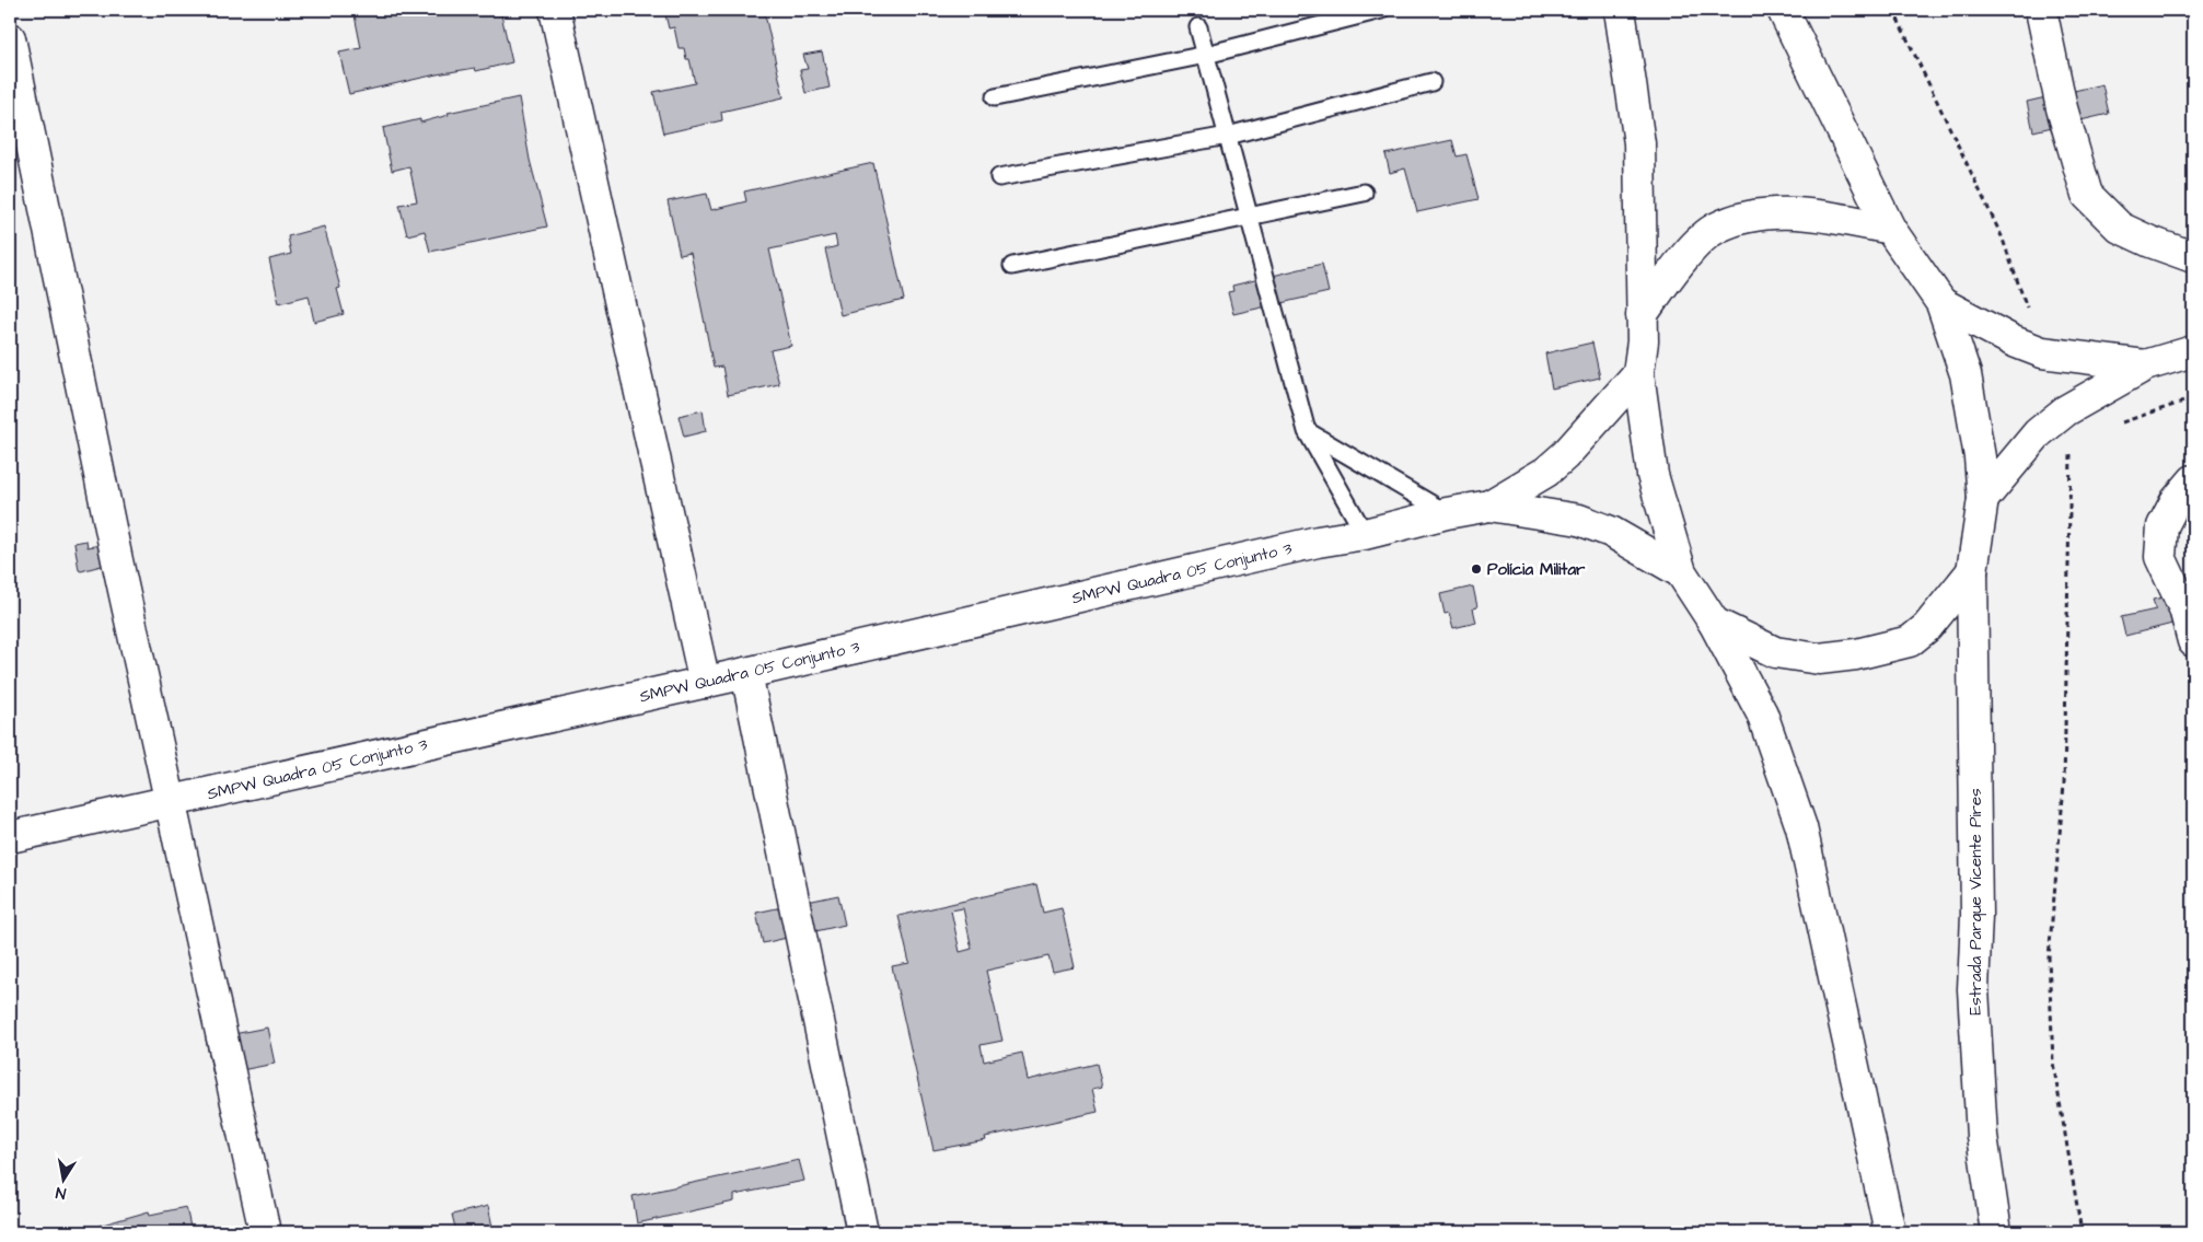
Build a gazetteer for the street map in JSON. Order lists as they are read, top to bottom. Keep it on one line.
{"streets":{"street":["SMPW Quadra 05 Conjunto 3","Estrada Parque Vicente Pires"]},"places":["Polícia Militar"],"north":"bottom"}
